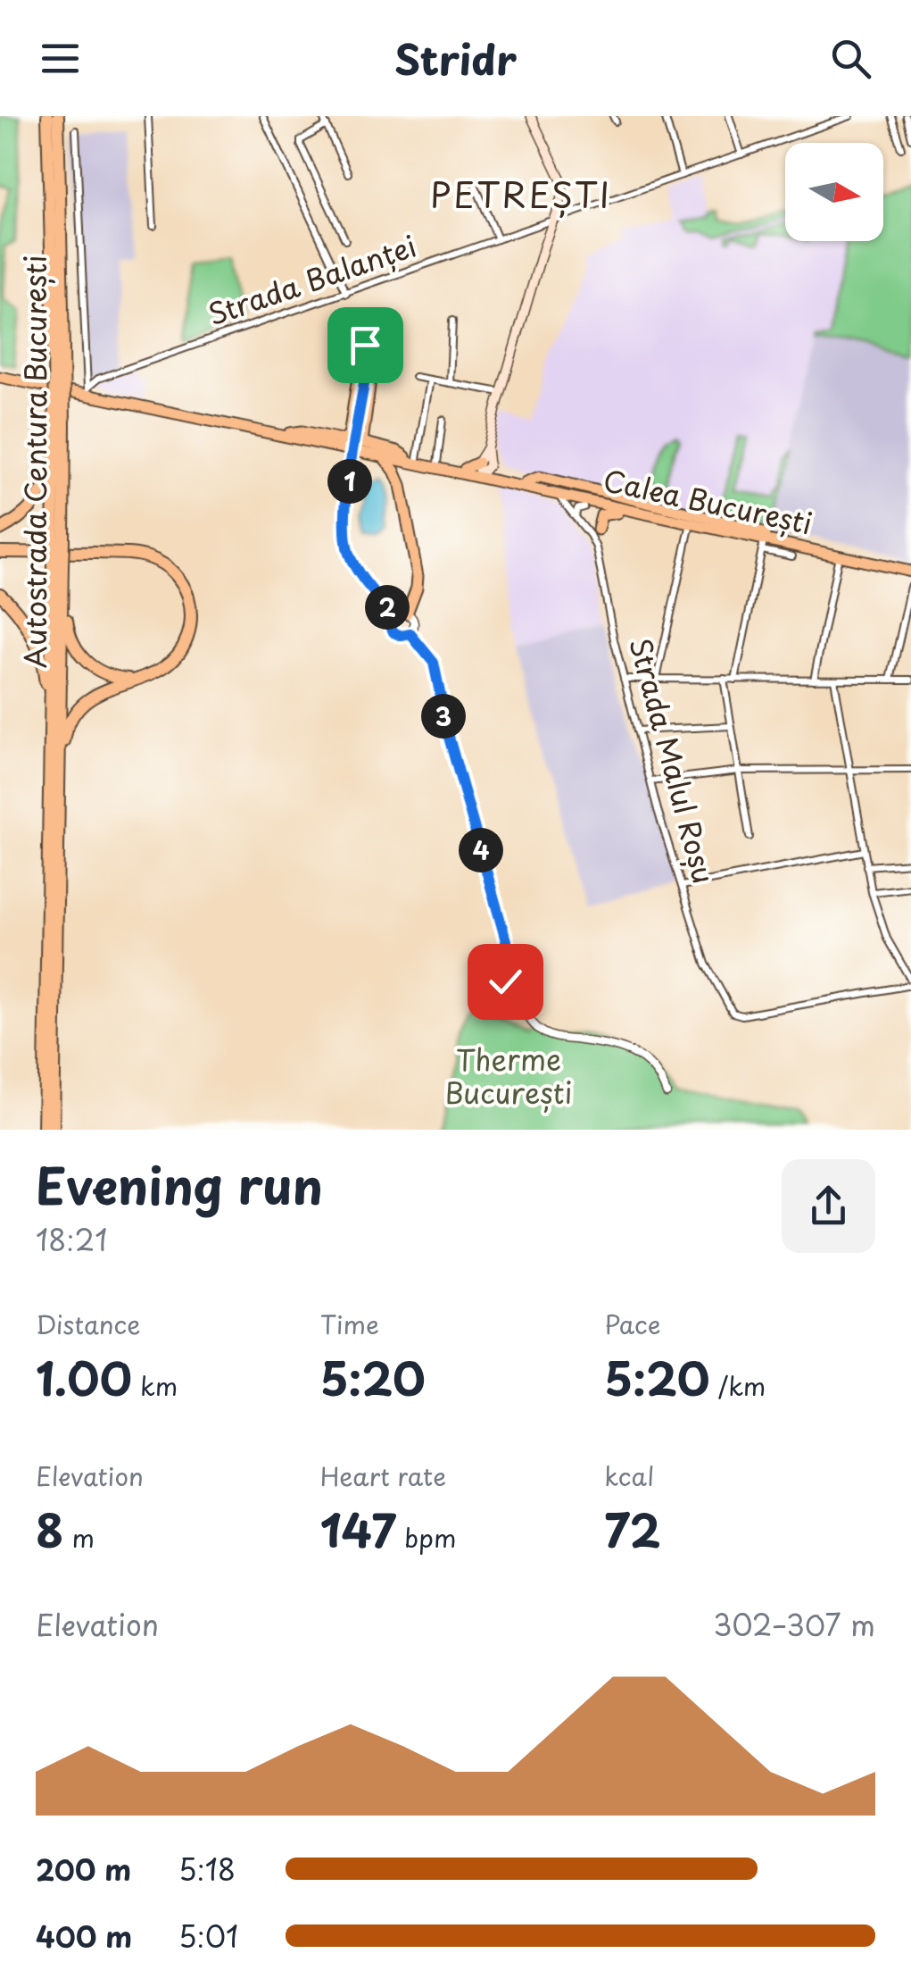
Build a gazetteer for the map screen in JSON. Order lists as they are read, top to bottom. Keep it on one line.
{"streets":{"highway":["Autostrada Centura București","Calea București"],"street":["Strada Balanței","Strada Malul Roșu"]},"crossings":[["Calea București","Strada Malul Roșu"]],"districts":["PETREȘTI"],"parks":["Therme București"],"north":"right","page":{"header":"Stridr","pins":["1","2","3","4"],"heading":["Evening run","18:21"],"stats":[["Distance","1.00 km"],["Time","5:20"],["Pace","5:20 /km"],["Elevation","8 m"],["Heart rate","147 bpm"],["kcal","72"]],"chart":["Elevation","302–307 m"],"list":[{"name":"200 m","note":"5:18"},{"name":"400 m","note":"5:01"}]}}
